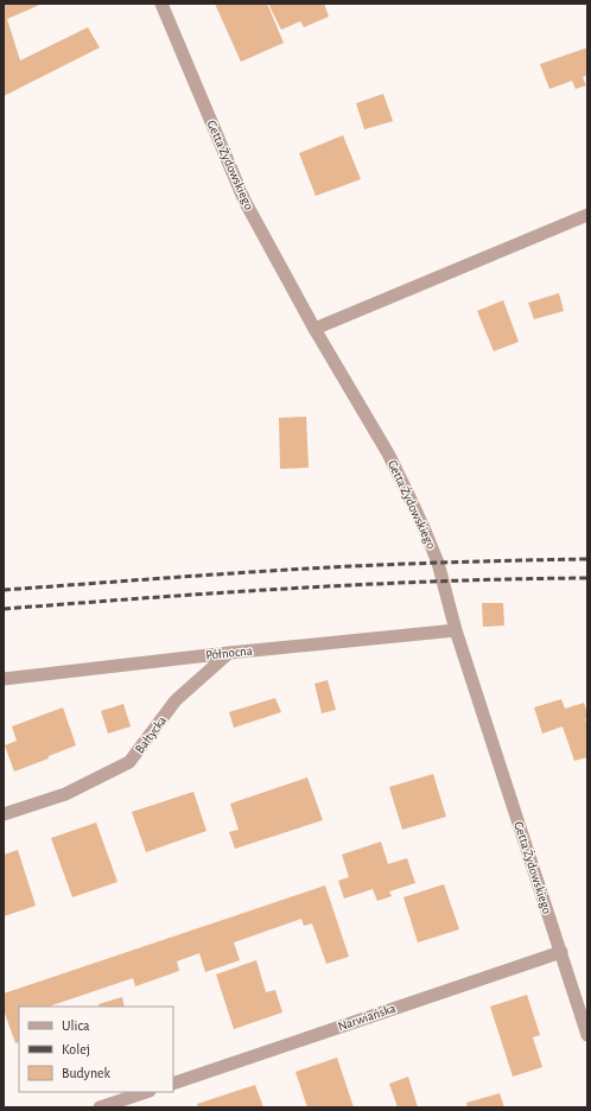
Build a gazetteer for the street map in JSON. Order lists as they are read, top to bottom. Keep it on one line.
{"streets":{"street":["Getta Żydowskiego","Północna","Bałtycka","Narwiańska"]},"crossings":[["Getta Żydowskiego","Północna"],["Getta Żydowskiego","Narwiańska"],["Północna","Bałtycka"]],"legend":["Ulica","Kolej","Budynek"]}
